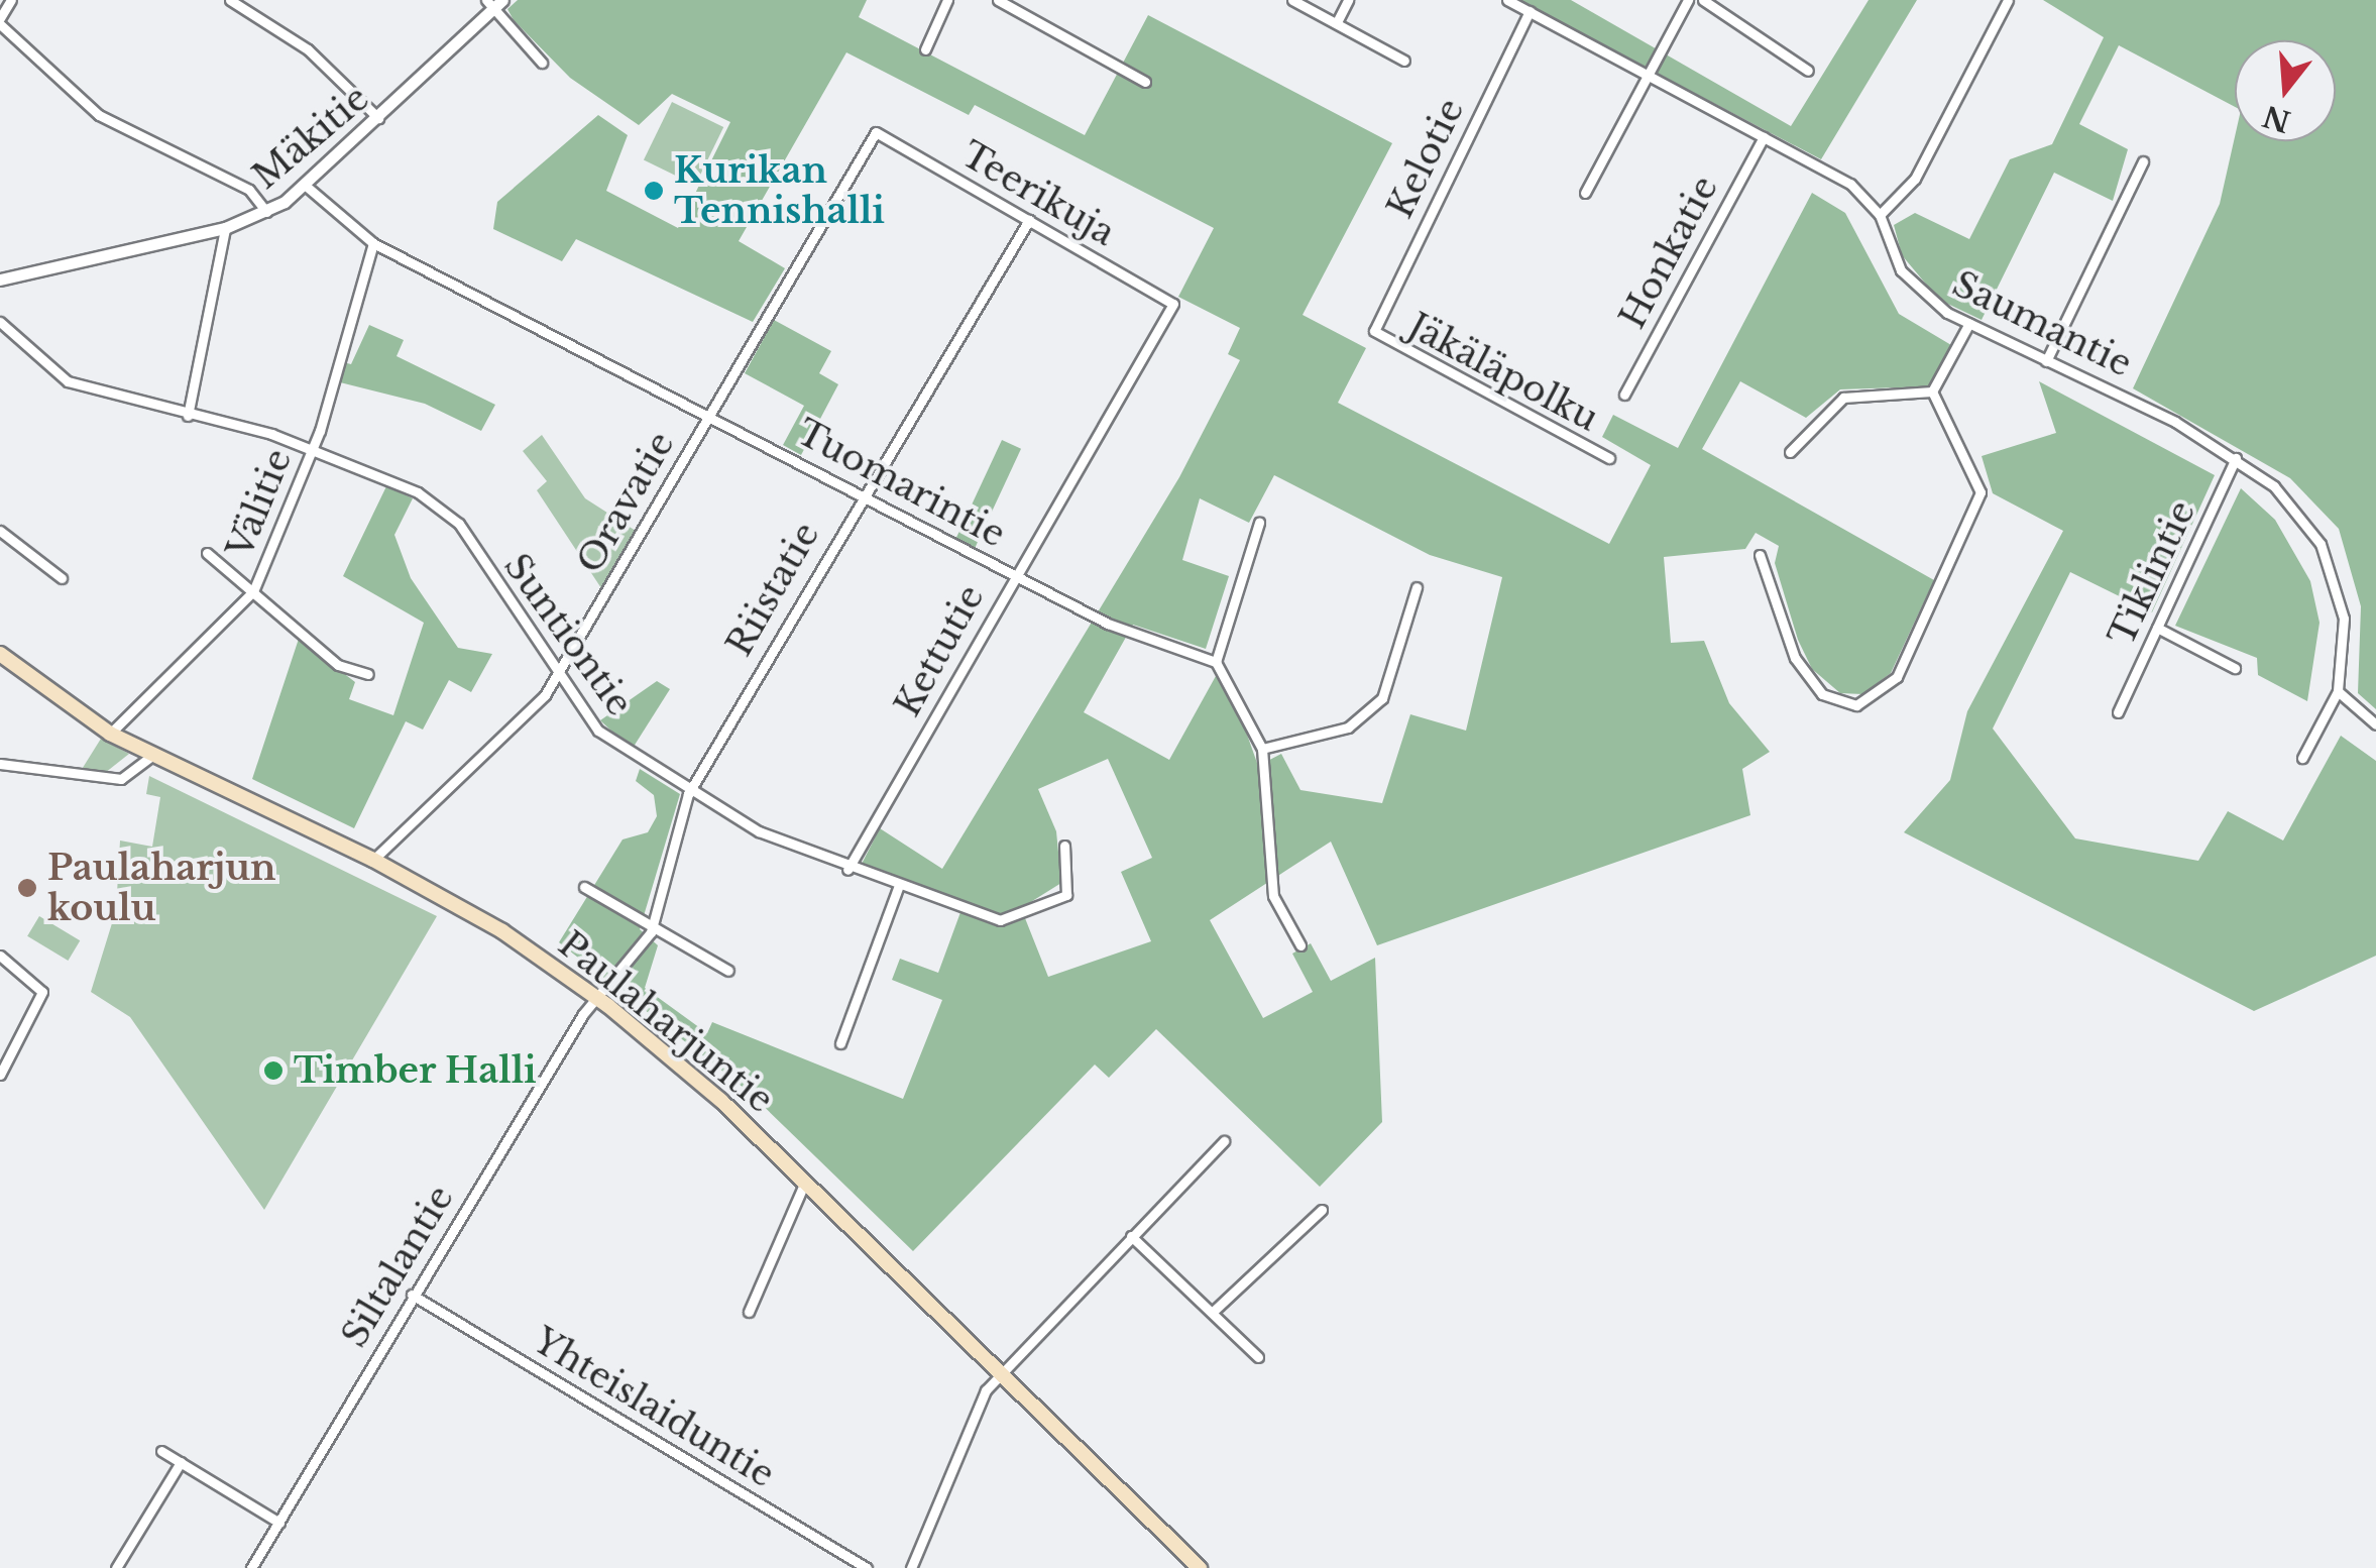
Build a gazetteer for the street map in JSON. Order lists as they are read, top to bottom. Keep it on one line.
{"streets":{"main road":["Paulaharjuntie"],"street":["Mäkitie","Kelotie","Teerikuja","Honkatie","Saumantie","Jäkäläpolku","Tuomarintie","Oravatie","Välitie","Tiklintie","Riistatie","Suntiontie","Kettutie","Siltalantie","Yhteislaiduntie"]},"crossings":[["Mäkitie","Tuomarintie"],["Kelotie","Saumantie"],["Kelotie","Jäkäläpolku"],["Teerikuja","Oravatie"],["Teerikuja","Riistatie"],["Teerikuja","Kettutie"],["Honkatie","Saumantie"],["Saumantie","Tiklintie"],["Tuomarintie","Oravatie"],["Tuomarintie","Välitie"],["Tuomarintie","Riistatie"],["Tuomarintie","Kettutie"],["Oravatie","Suntiontie"],["Oravatie","Paulaharjuntie"],["Välitie","Suntiontie"],["Välitie","Paulaharjuntie"],["Riistatie","Suntiontie"],["Riistatie","Paulaharjuntie"],["Riistatie","Siltalantie"],["Suntiontie","Kettutie"],["Paulaharjuntie","Siltalantie"],["Siltalantie","Yhteislaiduntie"]],"places":["Kurikan Tennishalli","Paulaharjun koulu","Timber Halli"],"north":"bottom"}
